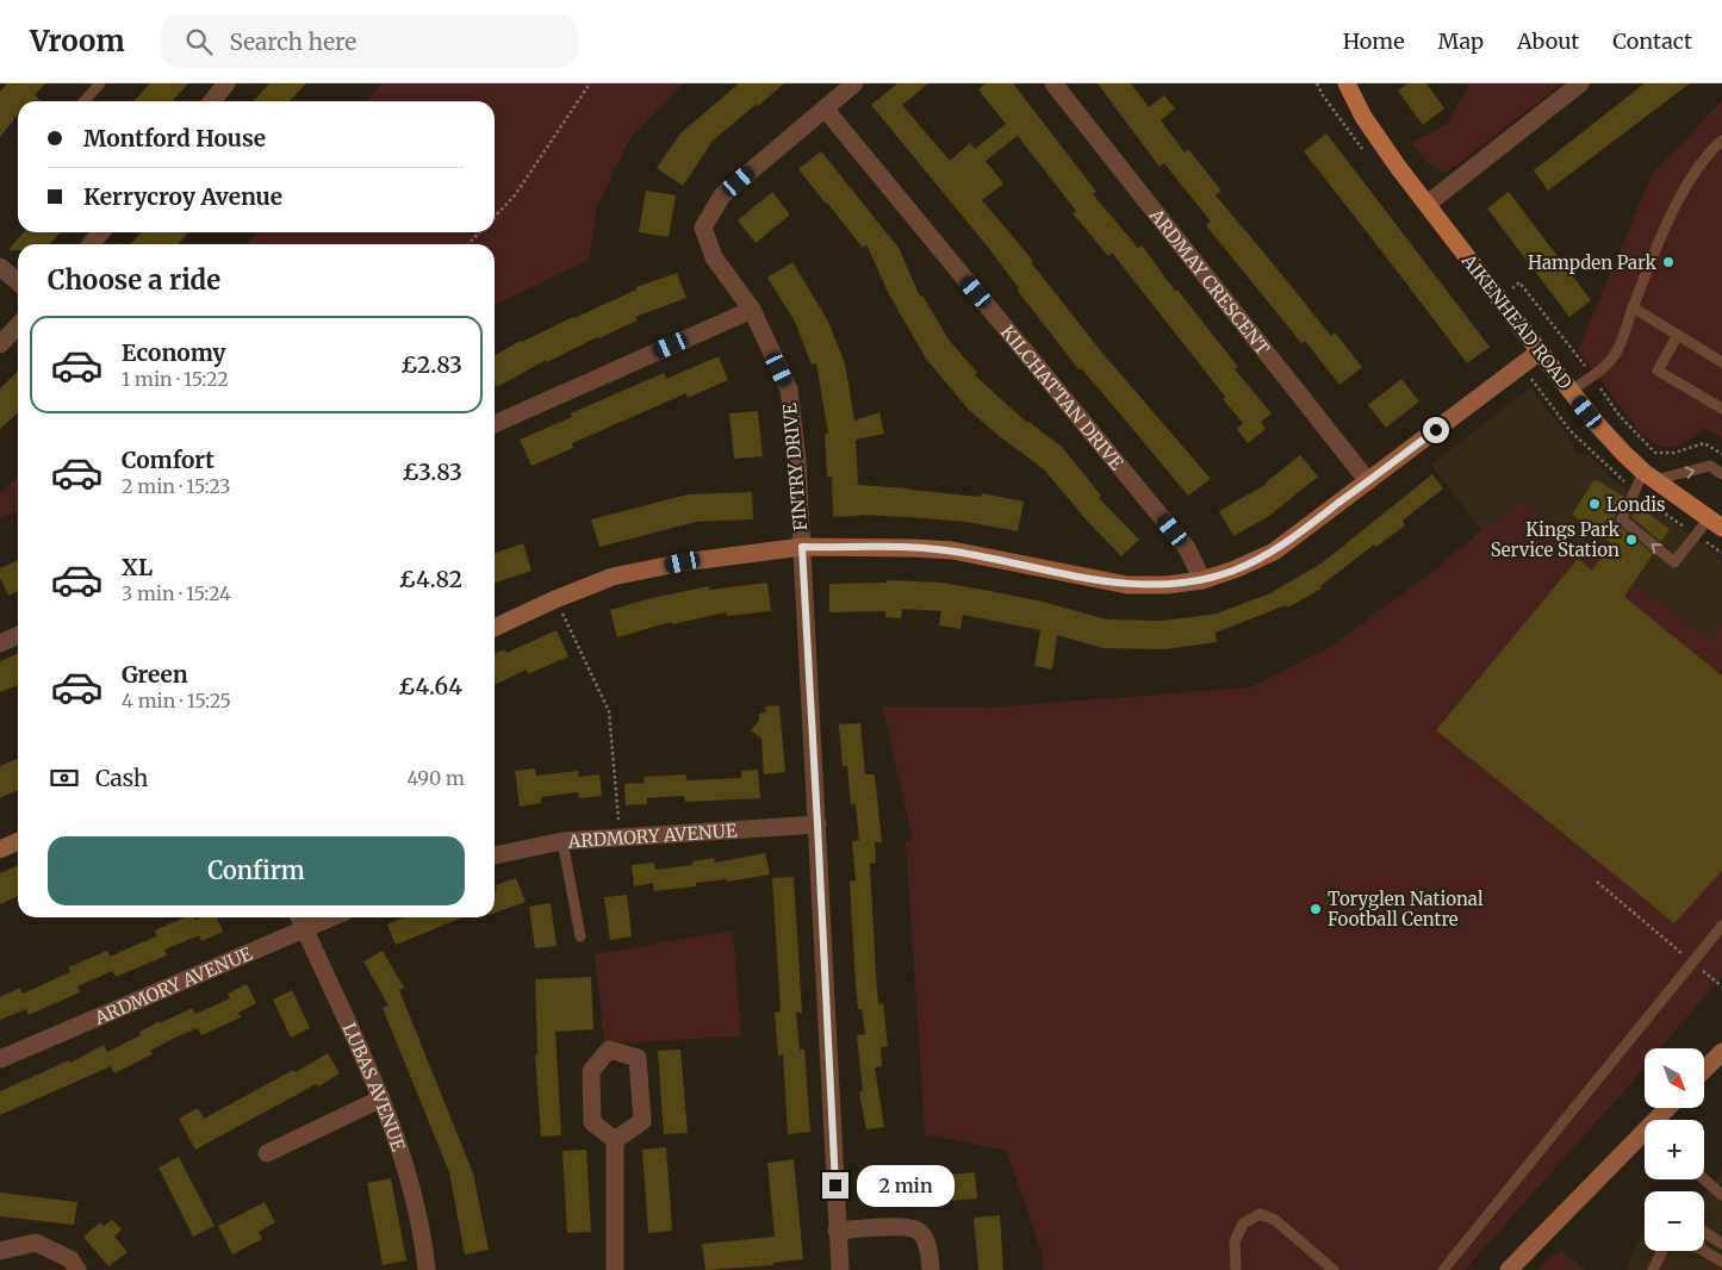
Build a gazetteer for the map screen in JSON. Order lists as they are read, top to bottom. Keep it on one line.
{"streets":{"main road":["AIKENHEAD ROAD"],"street":["ARDMAY CRESCENT","KILCHATTAN DRIVE","FINTRY DRIVE","ARDMORY AVENUE","LUBAS AVENUE"]},"crossings":[["KILCHATTAN DRIVE","FINTRY DRIVE"],["FINTRY DRIVE","ARDMORY AVENUE"],["ARDMORY AVENUE","LUBAS AVENUE"]],"places":["Hampden Park","Londis","Kings Park Service Station","Toryglen National Football Centre"],"north":"bottom right","page":{"header":"Vroom","search":"Search here","nav":["Home","Map","About","Contact"],"banner":["Montford House","Kerrycroy Avenue"],"heading":"Choose a ride","list":[{"name":"Economy","note":"1 min · 15:22","value":"£2.83"},{"name":"Comfort","note":"2 min · 15:23","value":"£3.83"},{"name":"XL","note":"3 min · 15:24","value":"£4.82"},{"name":"Green","note":"4 min · 15:25","value":"£4.64"}],"pay":["Cash","490 m"],"buttons":"Confirm","map_buttons":["+","−"],"bubble":"2 min"}}
